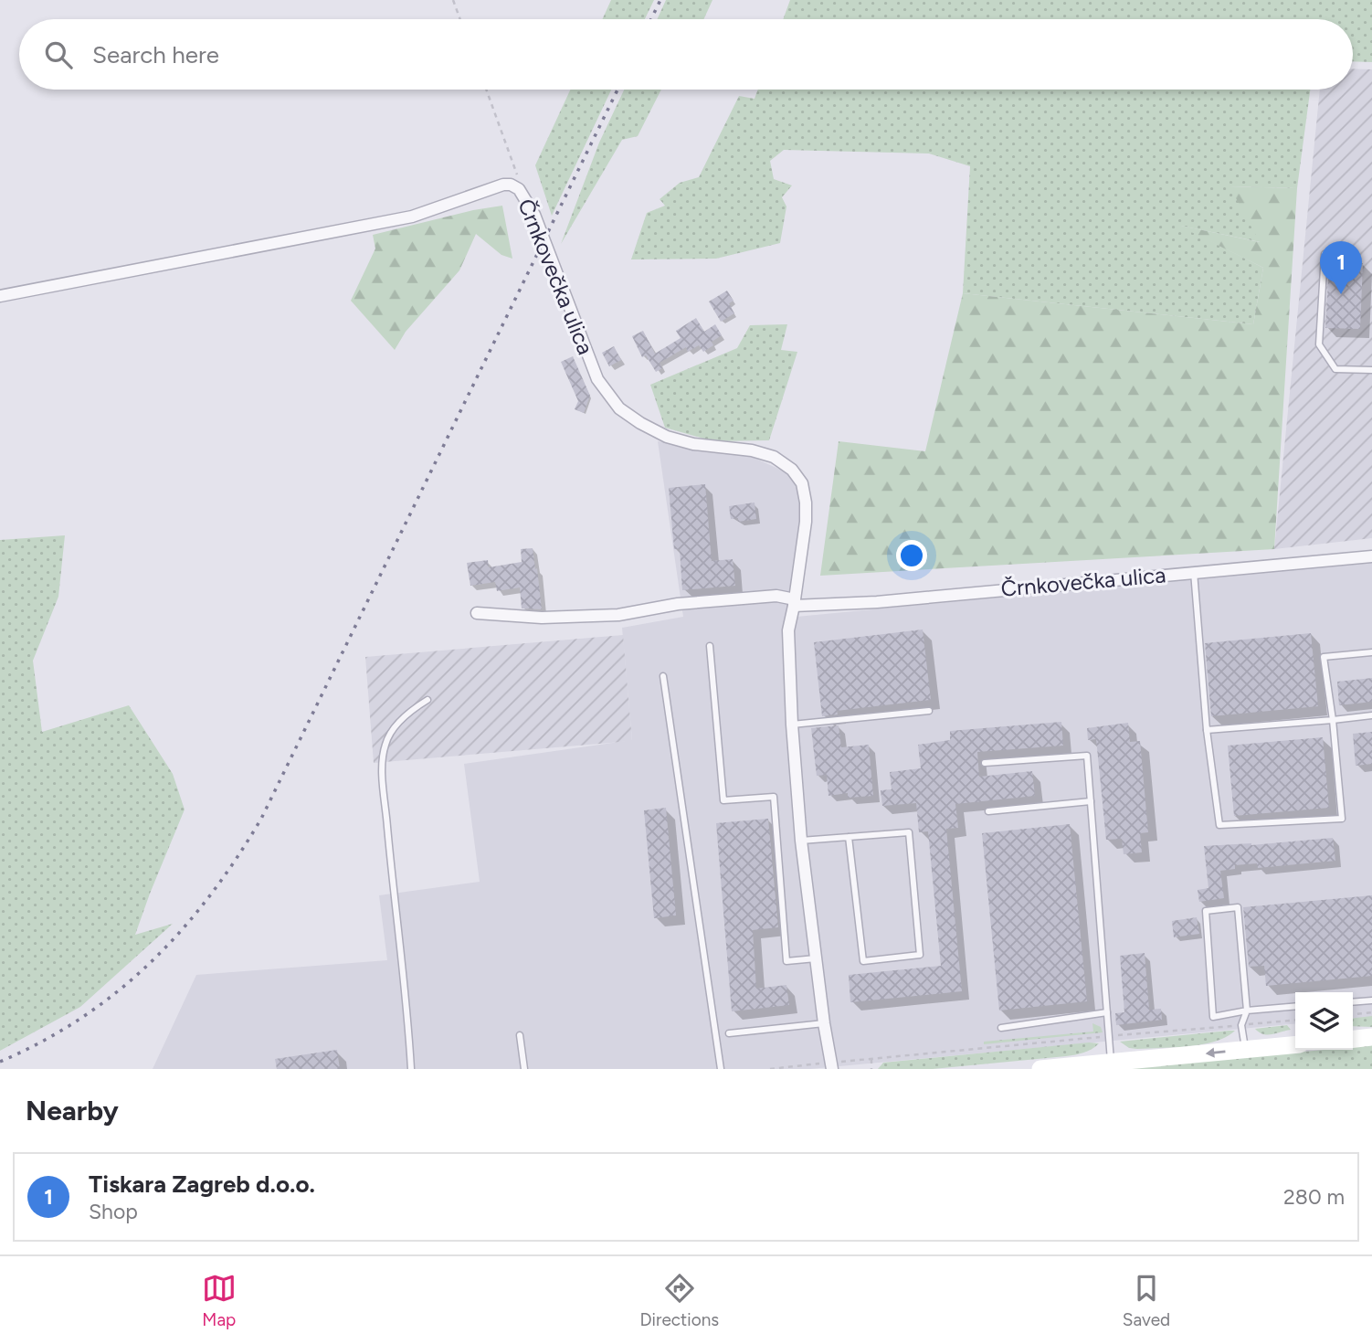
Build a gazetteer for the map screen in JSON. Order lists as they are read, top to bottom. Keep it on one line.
{"streets":{"street":["Črnkovečka ulica"]},"page":{"search":"Search here","pins":"1","heading":"Nearby","list":[{"mark":"1","name":"Tiskara Zagreb d.o.o.","note":"Shop","value":"280 m"}],"nav":["Map","Directions","Saved"]}}
